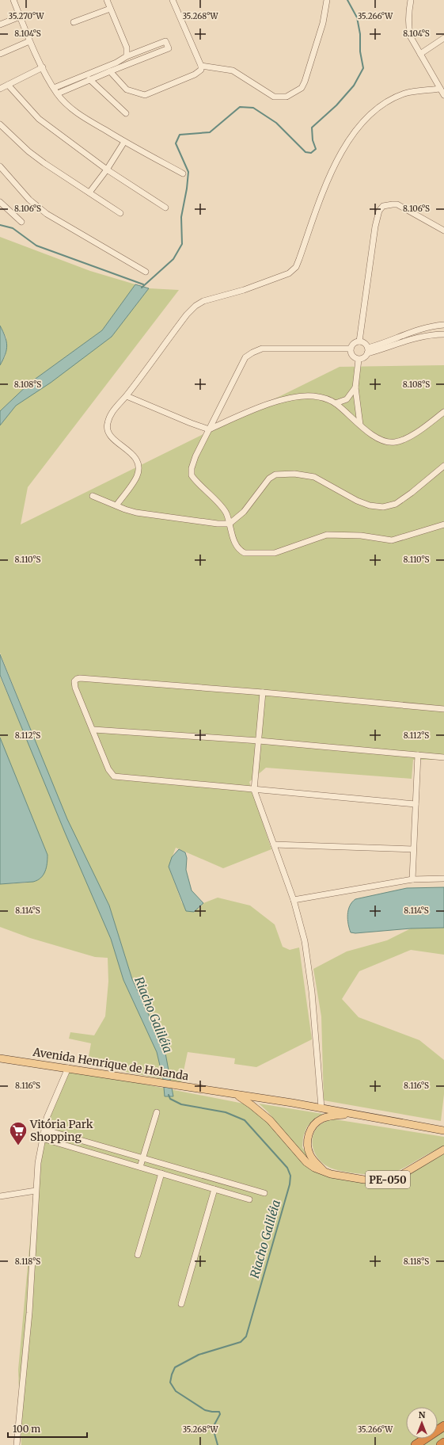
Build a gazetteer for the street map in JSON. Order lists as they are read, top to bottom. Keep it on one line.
{"streets":{"main road":["Avenida Henrique de Holanda","PE-050"]},"water":["Riacho Galiléia"],"places":{"supermarket":["Vitória Park Shopping"]},"scale_bar":"100 m","north":"top","coordinates":["35.270°W","35.268°W","35.266°W","8.104°S","8.106°S","8.108°S","8.110°S","8.112°S","8.114°S","8.116°S","8.118°S"]}
